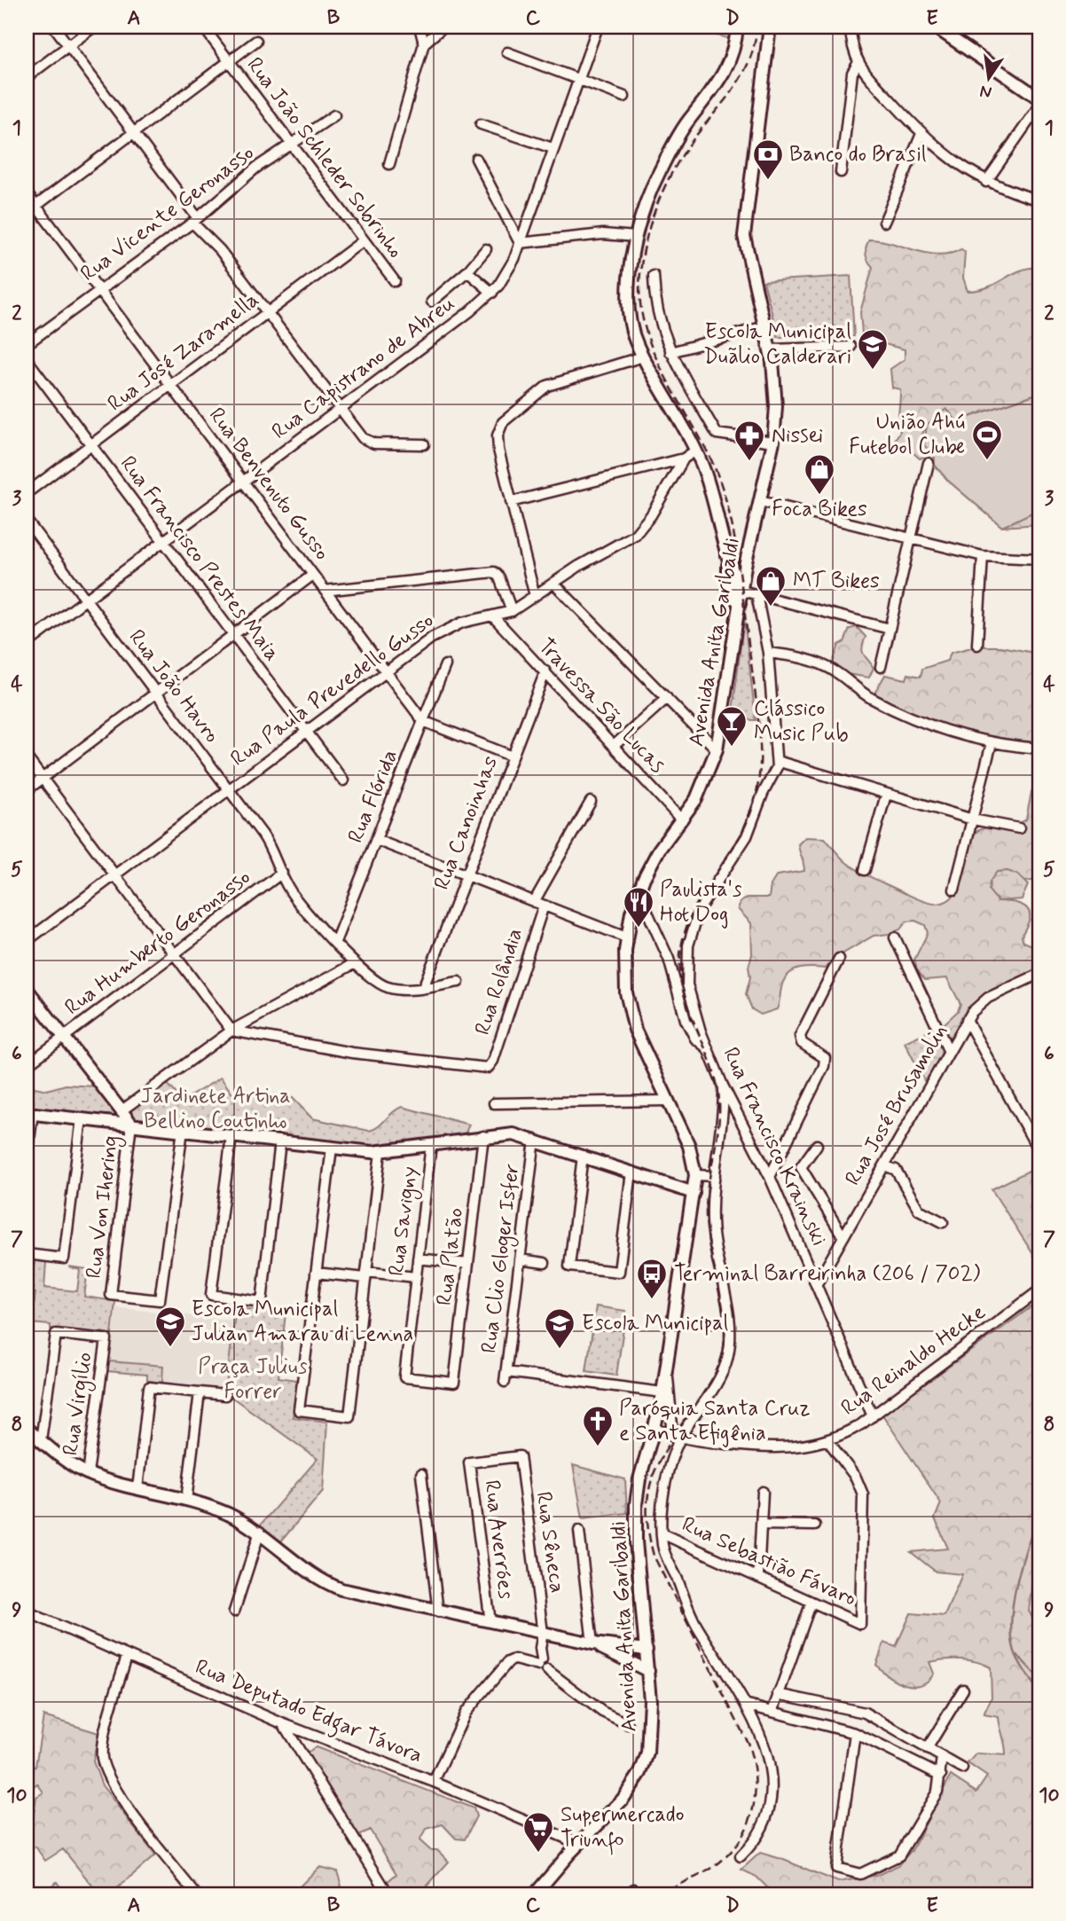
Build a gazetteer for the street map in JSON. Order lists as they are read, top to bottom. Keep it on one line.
{"streets":{"main road":["Avenida Anita Garibaldi"],"street":["Rua João Schleder Sobrinho","Rua Vicente Geronasso","Rua José Zaramella","Rua Capistrano de Abreu","Rua Benvenuto Gusso","Rua Francisco Prestes Maia","Rua João Havro","Rua Paula Prevedello Gusso","Travessa São Lucas","Rua Flórida","Rua Canoinhas","Rua Humberto Geronasso","Rua Rolândia","Rua José Brusamolin","Rua Francisco Krainski","Rua Von Ihering","Rua Savigny","Rua Platão","Rua Clio Gloger Isfer","Rua Reinaldo Hecke","Rua Virgílio","Rua Averróes","Rua Sêneca","Rua Sebastião Fávaro","Rua Deputado Edgar Távora"]},"crossings":[["Rua João Schleder Sobrinho","Rua Vicente Geronasso"],["Rua João Schleder Sobrinho","Rua José Zaramella"],["Rua Vicente Geronasso","Rua Benvenuto Gusso"],["Rua José Zaramella","Rua Benvenuto Gusso"],["Rua José Zaramella","Rua Francisco Prestes Maia"],["Rua Capistrano de Abreu","Rua Benvenuto Gusso"],["Rua Capistrano de Abreu","Rua Francisco Prestes Maia"],["Rua Capistrano de Abreu","Rua João Havro"],["Rua Benvenuto Gusso","Rua Paula Prevedello Gusso"],["Rua Benvenuto Gusso","Rua Flórida"],["Rua Francisco Prestes Maia","Rua Paula Prevedello Gusso"],["Avenida Anita Garibaldi","Travessa São Lucas"],["Avenida Anita Garibaldi","Rua Francisco Krainski"],["Avenida Anita Garibaldi","Rua Reinaldo Hecke"],["Avenida Anita Garibaldi","Rua Deputado Edgar Távora"],["Rua João Havro","Rua Paula Prevedello Gusso"],["Rua João Havro","Rua Flórida"],["Rua João Havro","Rua Canoinhas"],["Rua João Havro","Rua Humberto Geronasso"],["Rua Paula Prevedello Gusso","Travessa São Lucas"],["Travessa São Lucas","Rua Canoinhas"],["Rua José Brusamolin","Rua Francisco Krainski"],["Rua Francisco Krainski","Rua Reinaldo Hecke"],["Rua Savigny","Rua Platão"],["Rua Reinaldo Hecke","Rua Sebastião Fávaro"],["Rua Averróes","Rua Sêneca"]],"parks":["Jardinete Artina Bellino Coutinho","Praça Julius Forrer"],"places":{"bank":["Banco do Brasil"],"school or university":["Escola Municipal Duãlio Calderari","Escola Municipal Julian Amarau di Lenna","Escola Municipal"],"sports":["União Ahú Futebol Clube"],"pharmacy":["Nissei"],"shop":["Foca Bikes","MT Bikes"],"bar":["Clássico Music Pub"],"restaurant":["Paulista's Hot Dog"],"bus stop":["Terminal Barreirinha (206 / 702)"],"church":["Paróquia Santa Cruz e Santa Efigênia"],"supermarket":["Supermercado Triunfo"]},"north":"bottom","grid":{"columns":["A","B","C","D","E"],"rows":["1","2","3","4","5","6","7","8","9","10"]}}
